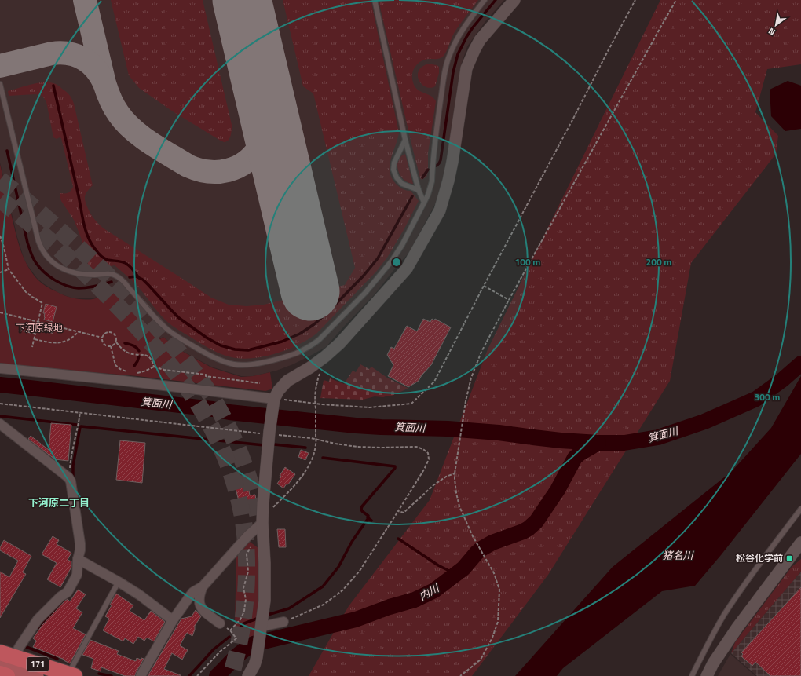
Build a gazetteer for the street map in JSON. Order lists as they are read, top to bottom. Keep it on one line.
{"streets":{"highway":["171"]},"districts":["下河原二丁目"],"water":["箕面川","猪名川","内川"],"parks":["下河原緑地"],"places":{"transit":["松谷化学前"]},"north":"bottom left","rings":["100 m","200 m","300 m"]}
